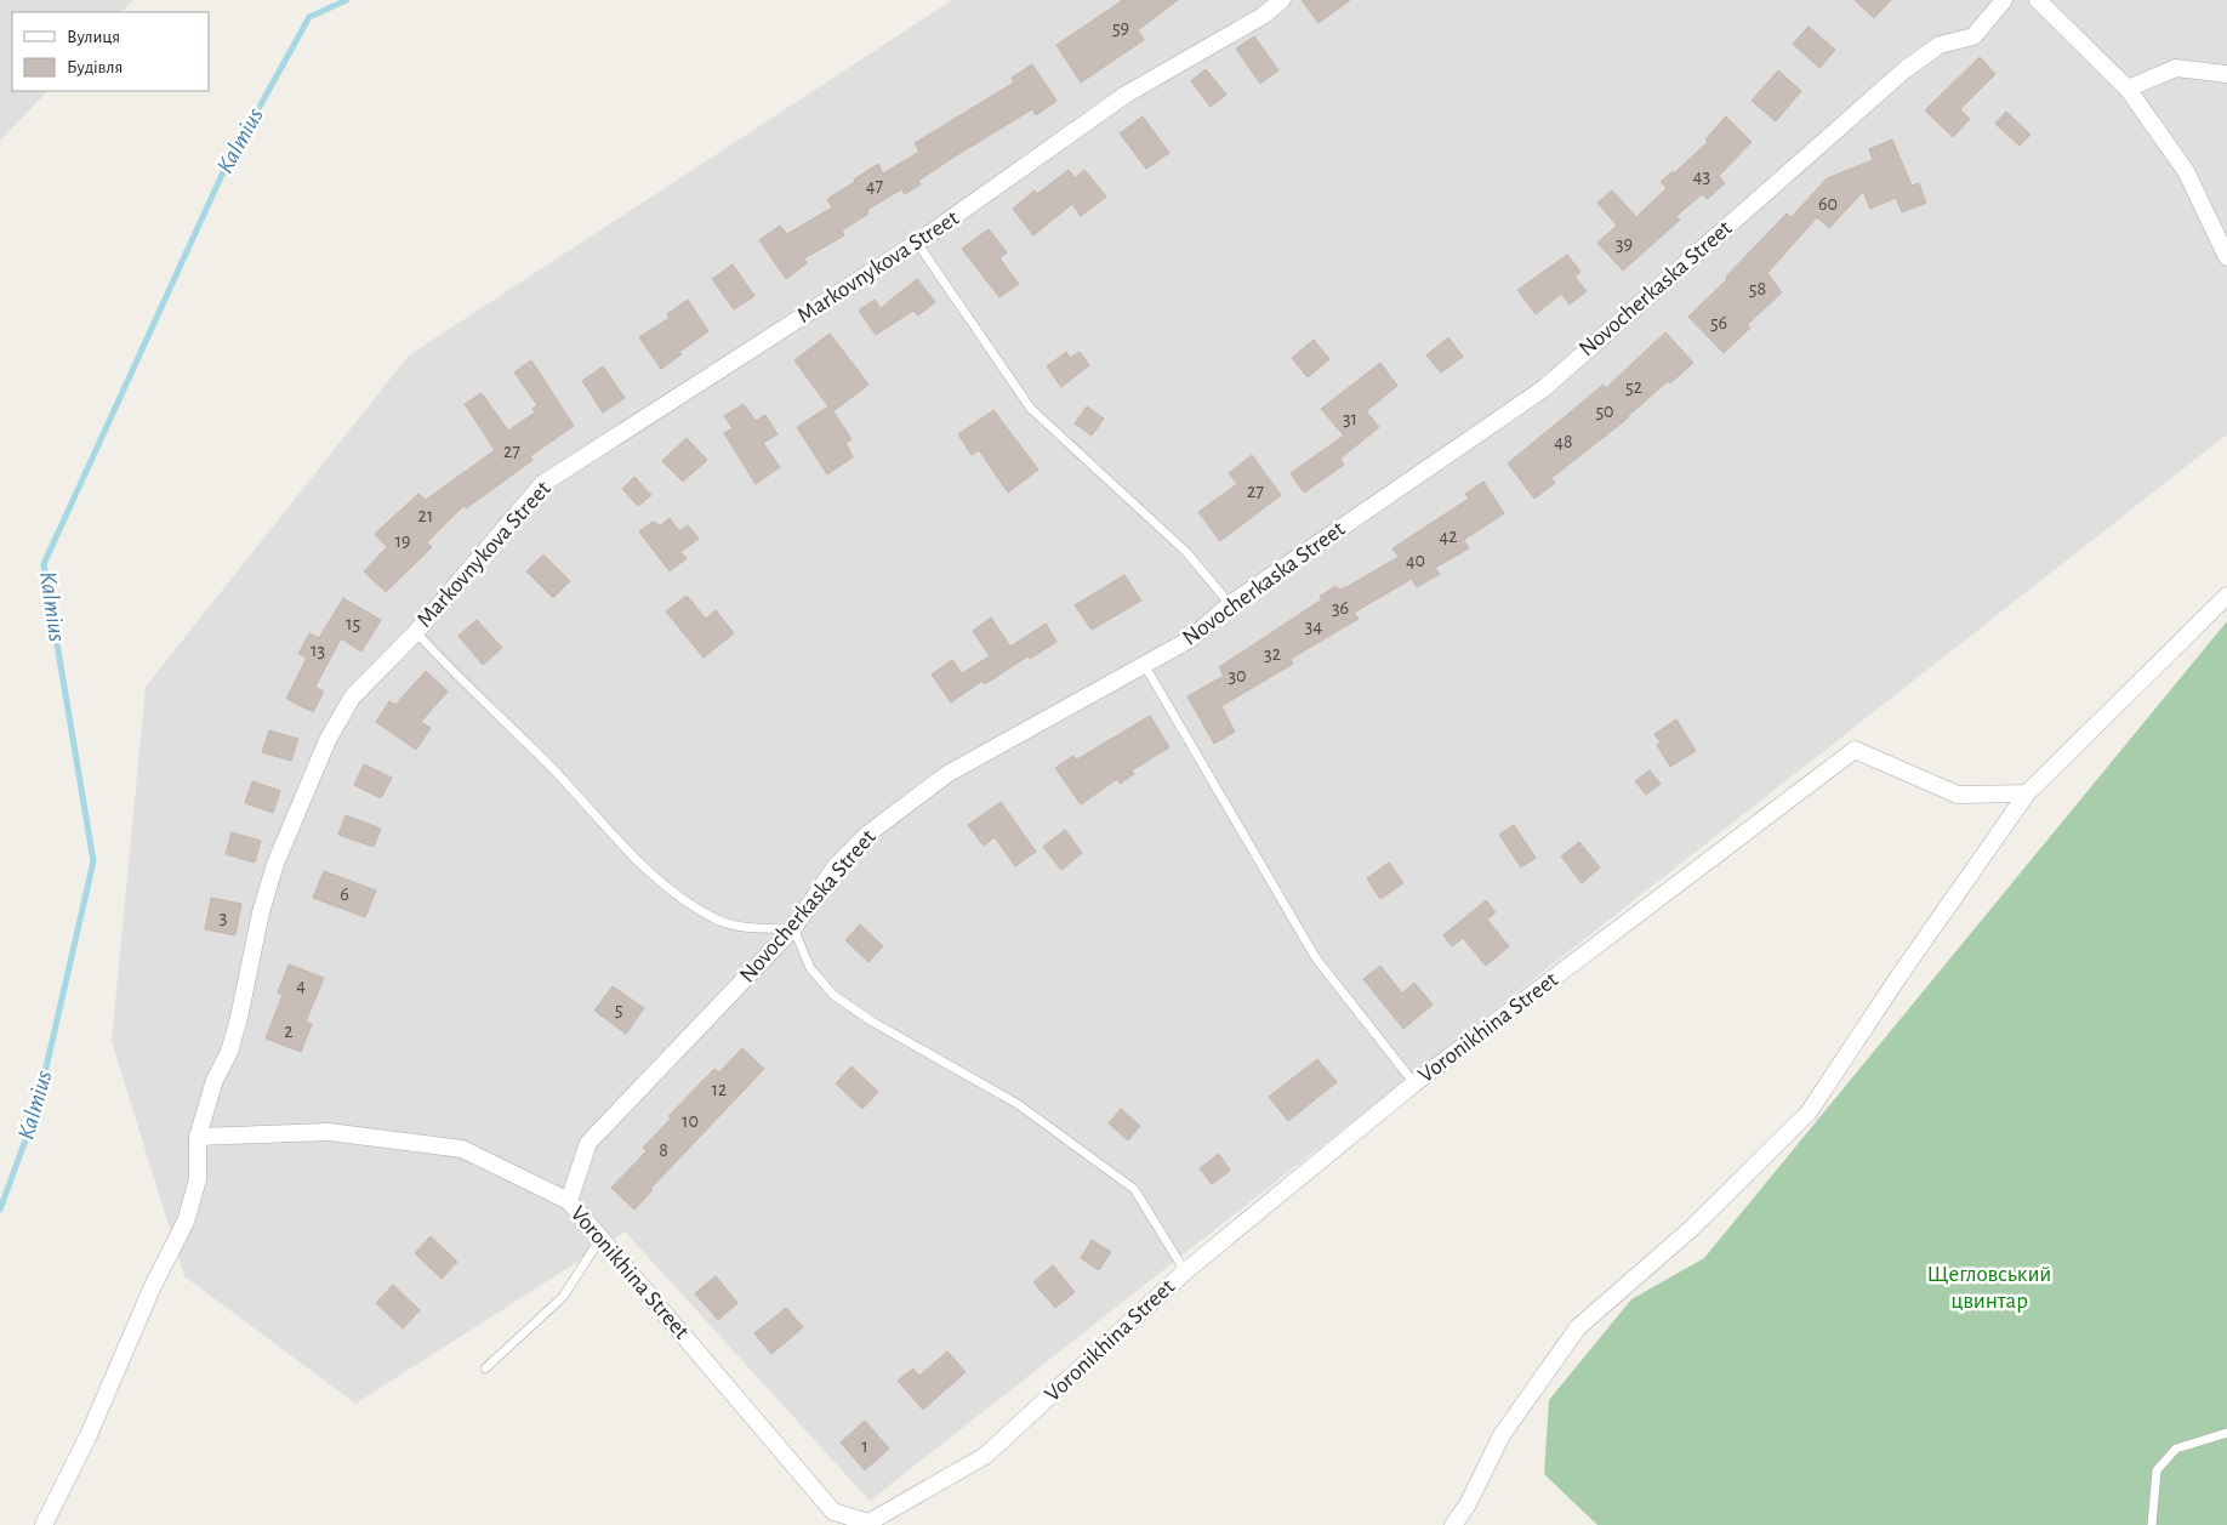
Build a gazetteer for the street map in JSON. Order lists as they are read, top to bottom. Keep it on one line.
{"streets":{"street":["Markovnykova Street","Novocherkaska Street","Voronikhina Street"]},"crossings":[["Markovnykova Street","Voronikhina Street"],["Novocherkaska Street","Voronikhina Street"]],"water":["Kalmius"],"parks":["Щегловський цвинтар"],"house_numbers":["59","43","47","60","39","58","56","52","50","31","48","27","27","21","42","19","40","36","15","34","13","32","30","6","3","4","5","2","12","10","8","1"],"legend":["Вулиця","Будівля"]}
